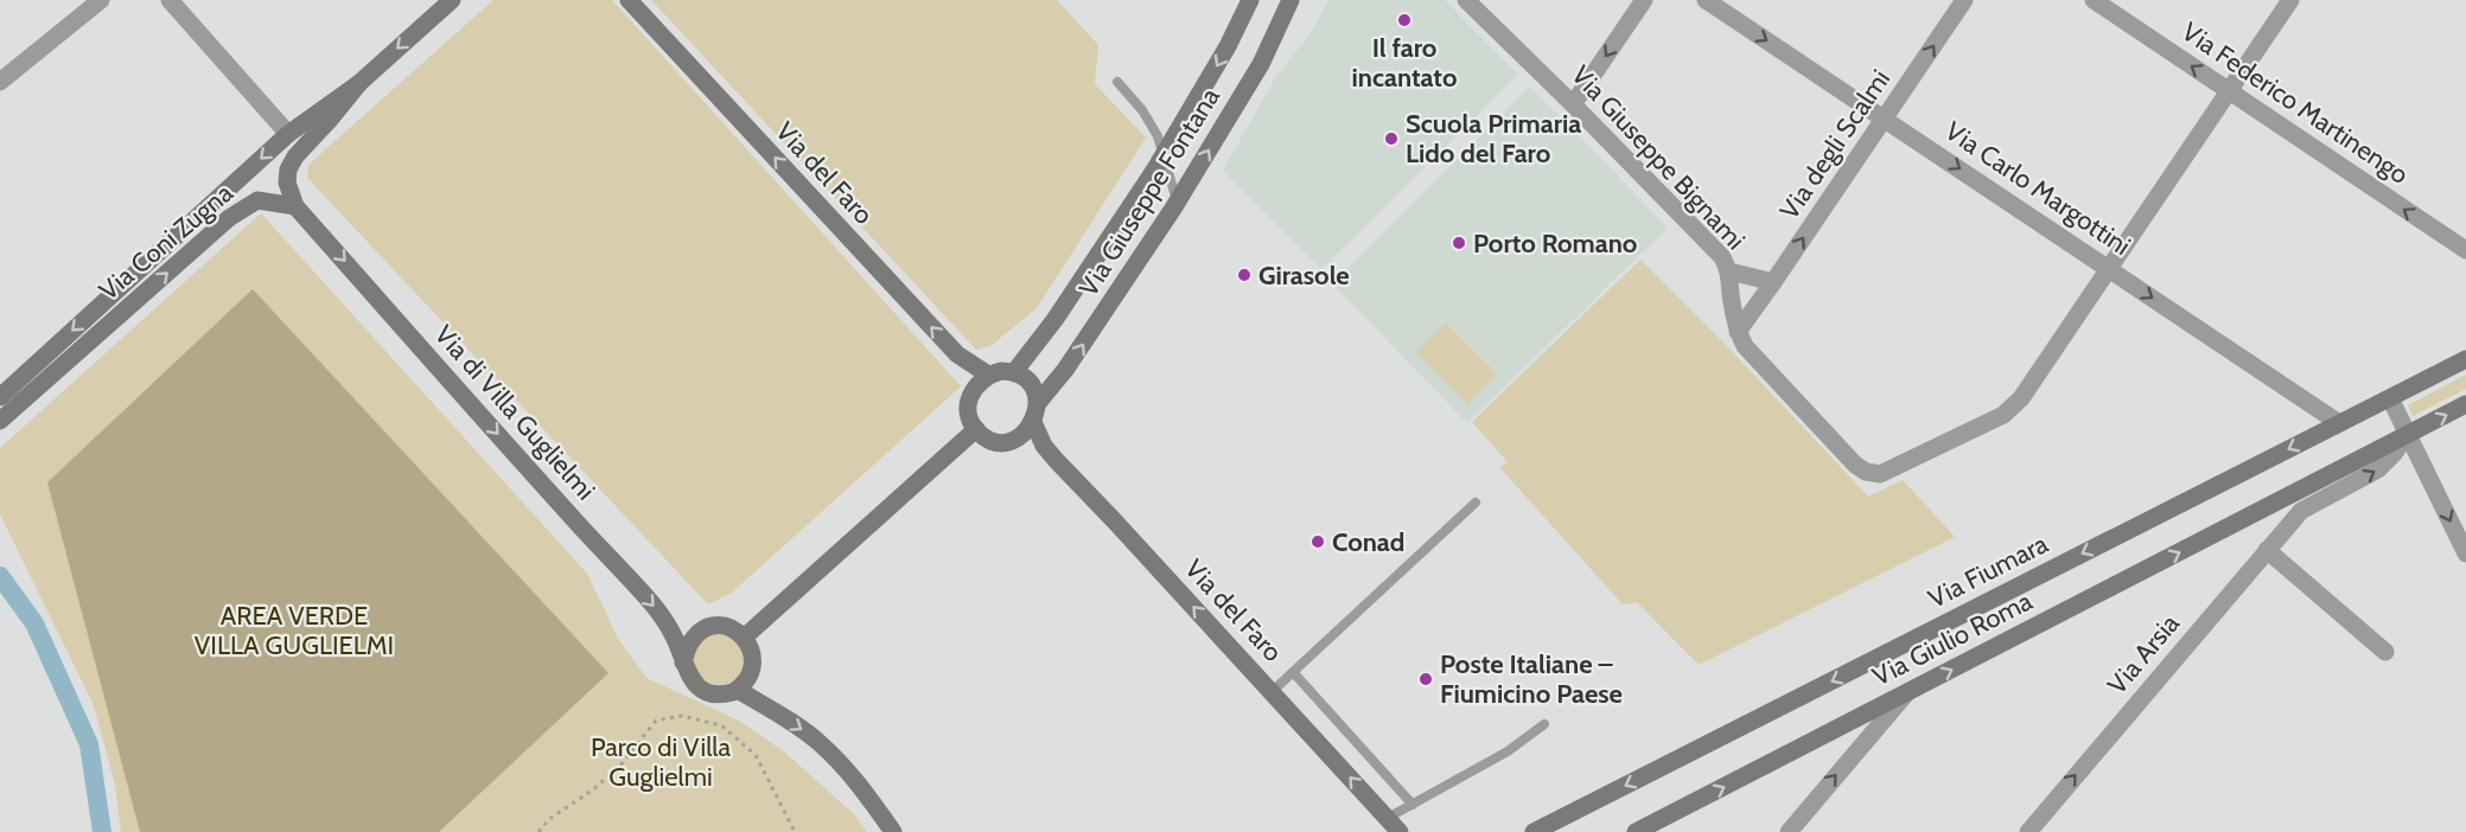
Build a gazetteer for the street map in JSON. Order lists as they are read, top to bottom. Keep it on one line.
{"streets":{"street":["Via Federico Martinengo","Via degli Scalmi","Via Giuseppe Bignami","Via del Faro","Via Carlo Margottini","Via Giuseppe Fontana","Via Coni Zugna","Via di Villa Guglielmi","Via Fiumara","Via Giulio Roma","Via Arsia"]},"crossings":[["Via Federico Martinengo","Via Giuseppe Bignami"],["Via degli Scalmi","Via Giuseppe Bignami"],["Via degli Scalmi","Via Carlo Margottini"],["Via Giuseppe Bignami","Via Carlo Margottini"],["Via del Faro","Via Giuseppe Fontana"],["Via Carlo Margottini","Via Fiumara"],["Via Coni Zugna","Via di Villa Guglielmi"],["Via Giulio Roma","Via Arsia"]],"one_way":["Via Federico Martinengo","Via degli Scalmi","Via del Faro","Via Carlo Margottini","Via di Villa Guglielmi","Via Fiumara","Via Giulio Roma","Via Arsia"],"parks":["AREA VERDE VILLA GUGLIELMI","Parco di Villa Guglielmi"],"places":["Il faro incantato","Scuola Primaria Lido del Faro","Porto Romano","Girasole","Conad","Poste Italiane – Fiumicino Paese"]}
